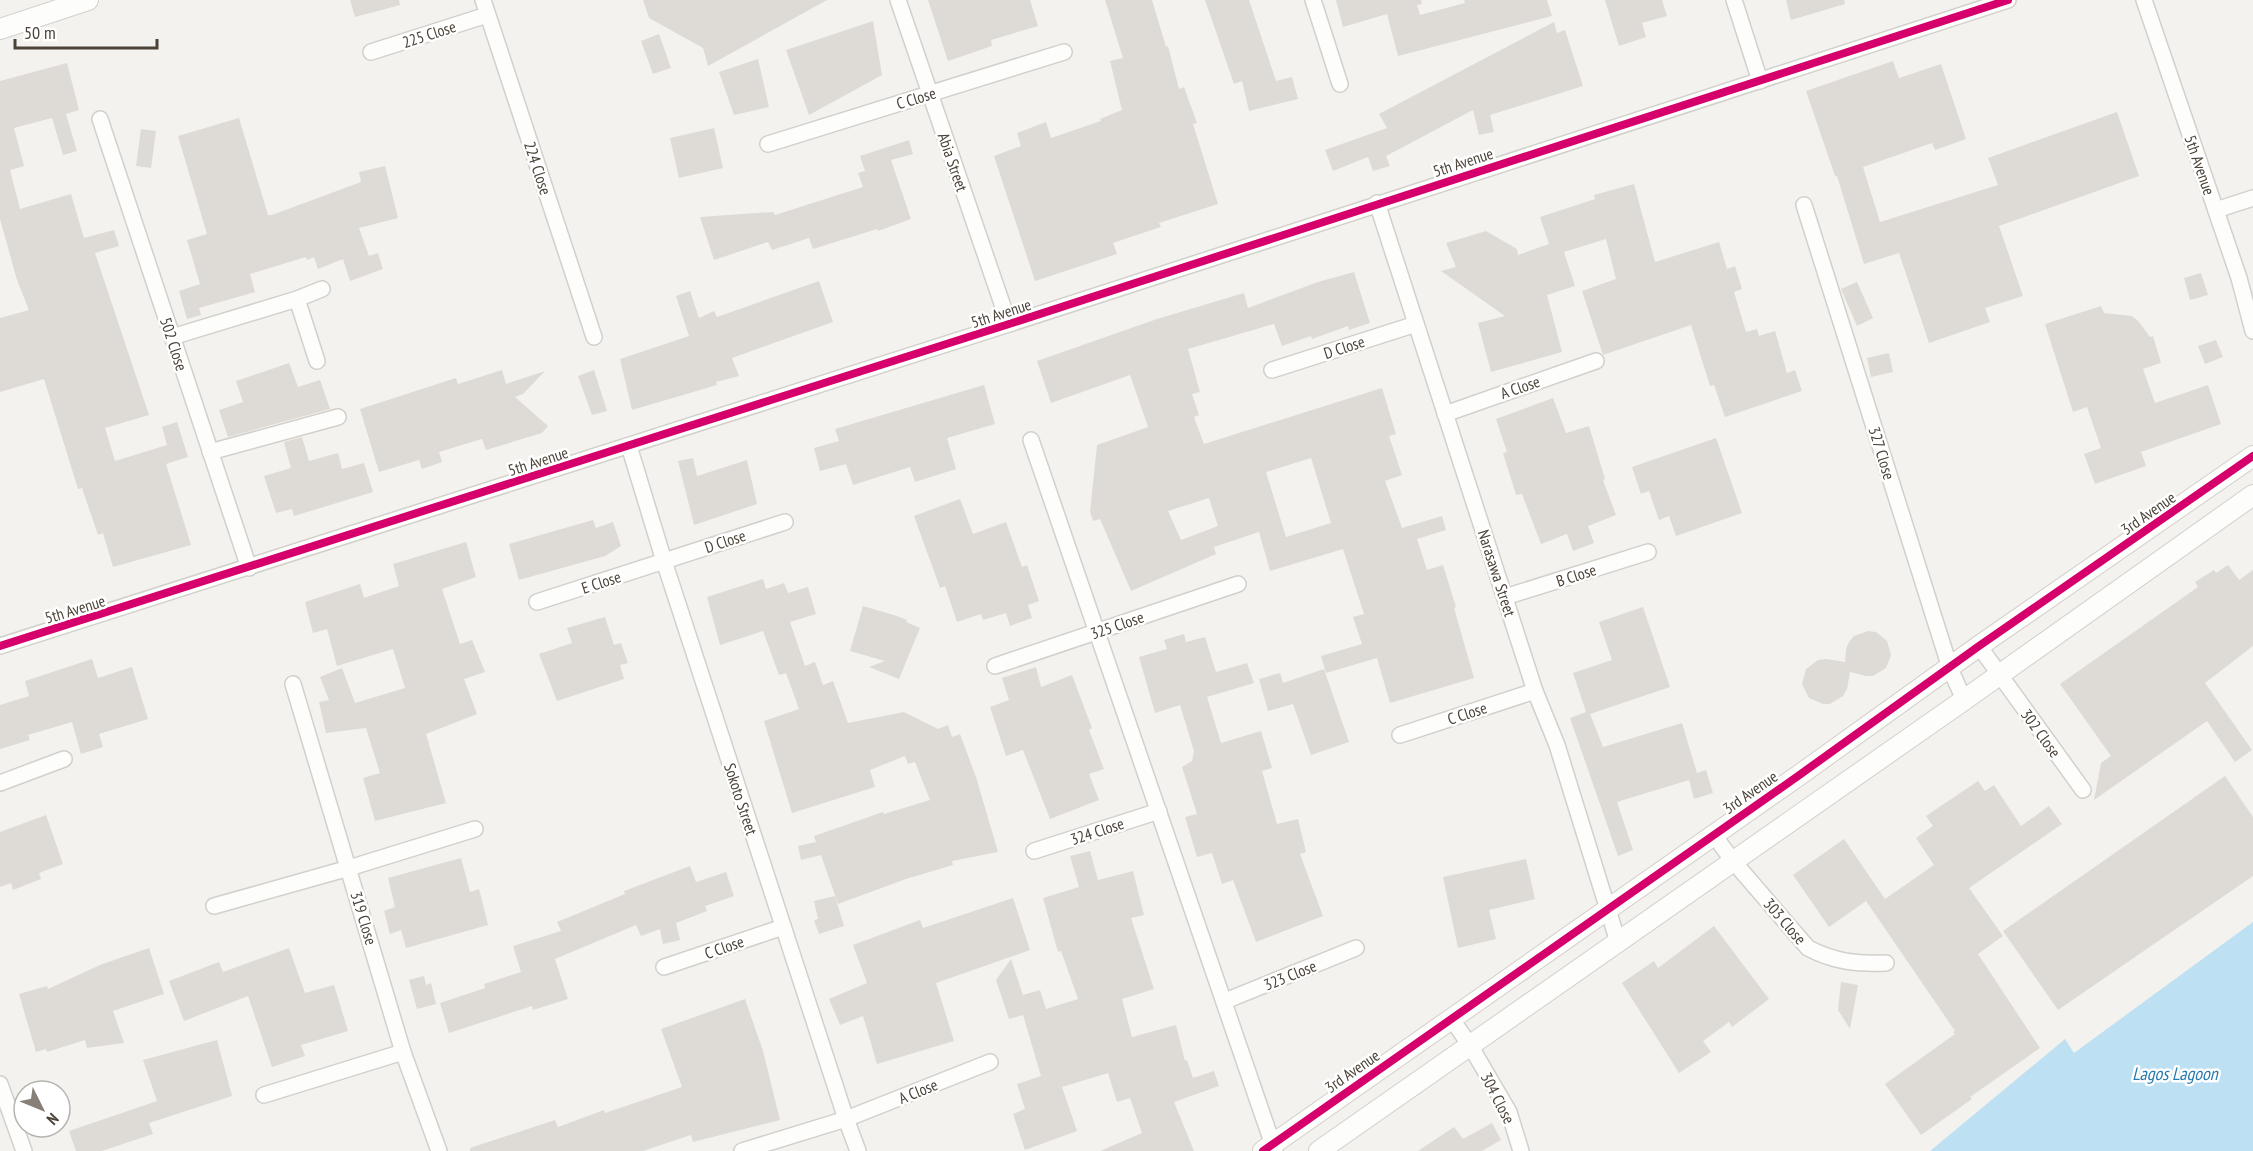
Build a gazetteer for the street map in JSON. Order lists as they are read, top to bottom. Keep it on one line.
{"streets":{"street":["225 Close","C Close","Abia Street","5th Avenue","224 Close","502 Close","D Close","A Close","327 Close","3rd Avenue","Narasawa Street","B Close","E Close","325 Close","302 Close","Sokoto Street","324 Close","319 Close","303 Close","323 Close","304 Close"]},"crossings":[["225 Close","224 Close"],["C Close","Abia Street"],["C Close","Narasawa Street"],["C Close","Sokoto Street"],["Abia Street","5th Avenue"],["5th Avenue","502 Close"],["5th Avenue","Narasawa Street"],["5th Avenue","Sokoto Street"],["D Close","Narasawa Street"],["D Close","E Close"],["D Close","Sokoto Street"],["A Close","Narasawa Street"],["A Close","Sokoto Street"],["327 Close","3rd Avenue"],["3rd Avenue","Narasawa Street"],["3rd Avenue","302 Close"],["3rd Avenue","303 Close"],["3rd Avenue","304 Close"],["Narasawa Street","B Close"],["E Close","Sokoto Street"]],"water":["Lagos Lagoon"],"scale_bar":"50 m","north":"bottom right"}
